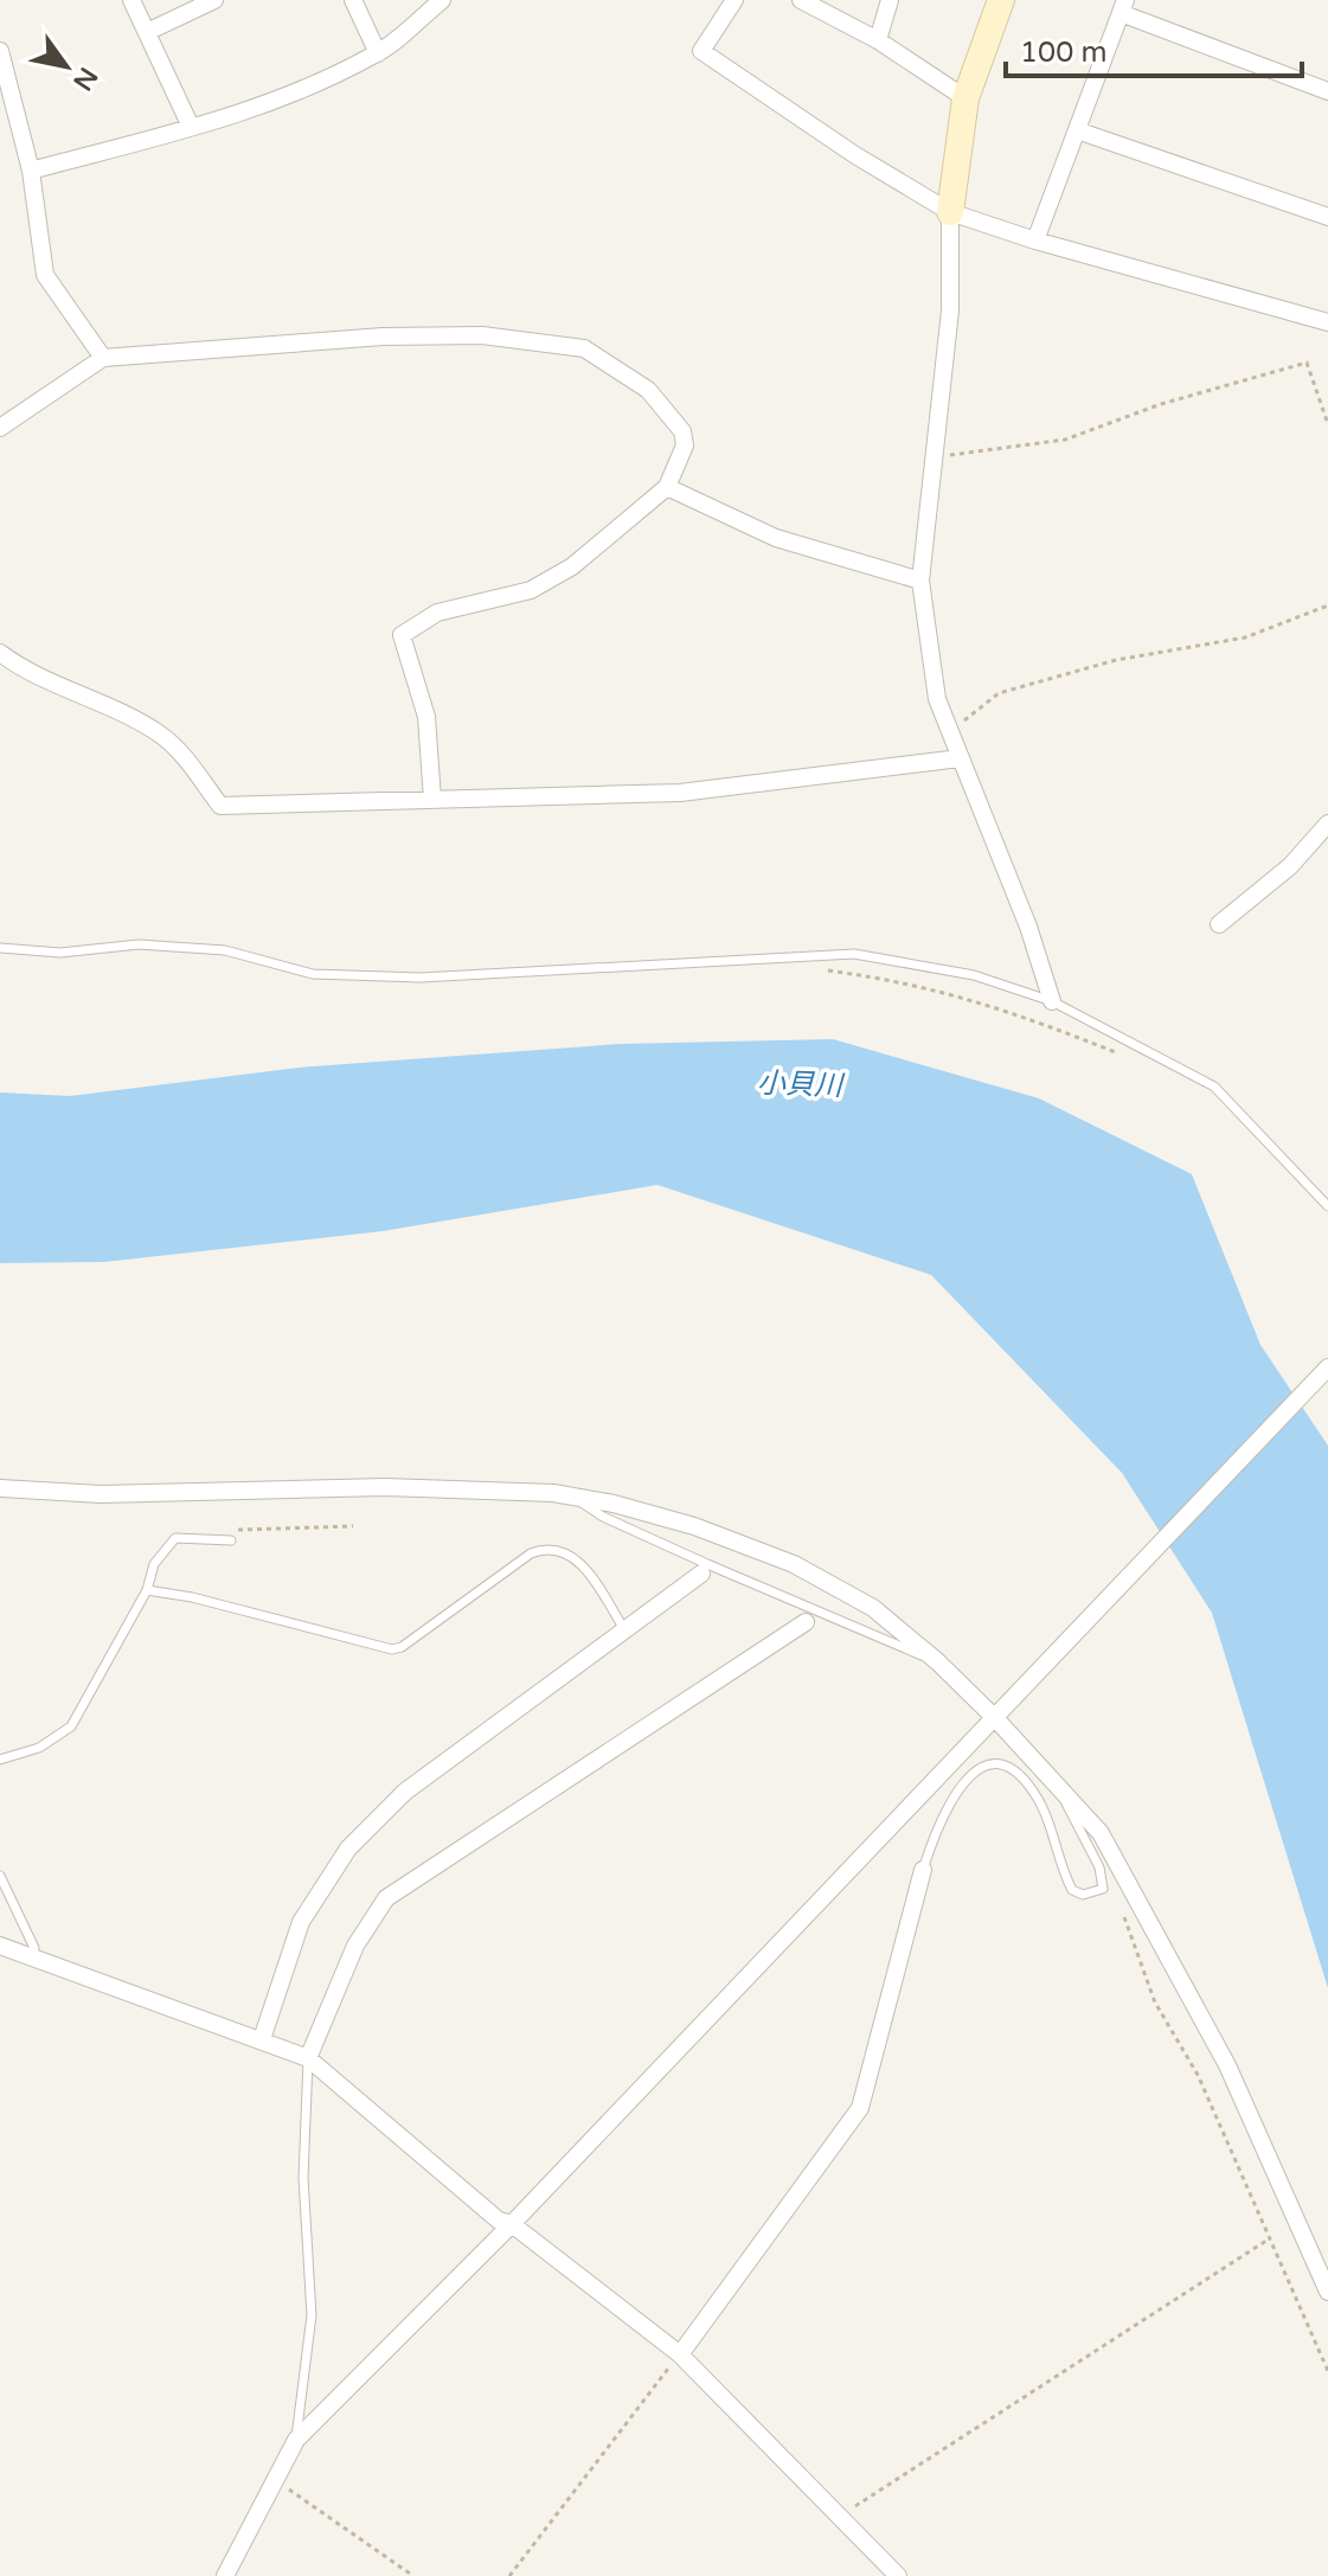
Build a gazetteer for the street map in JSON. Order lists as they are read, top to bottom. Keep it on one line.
{"water":["小貝川"],"scale_bar":"100 m","north":"bottom right"}
